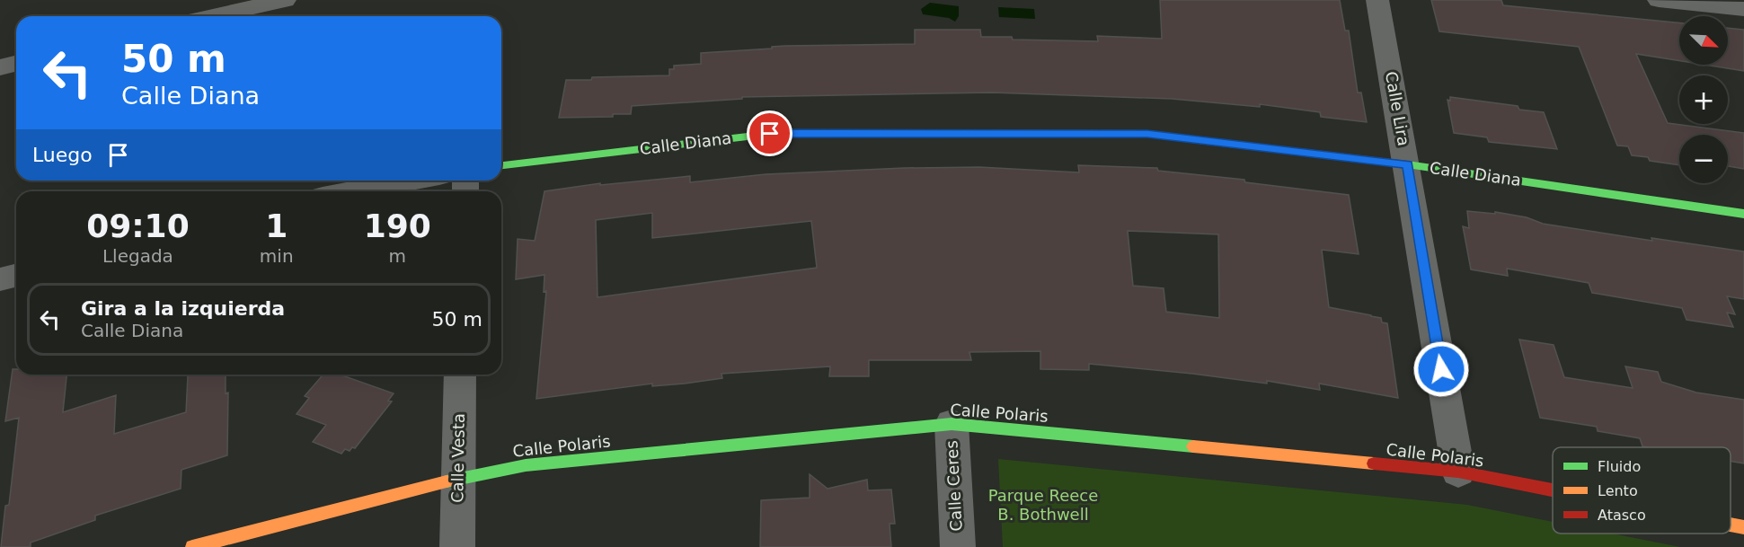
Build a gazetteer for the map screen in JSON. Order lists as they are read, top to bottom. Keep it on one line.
{"streets":{"street":["Calle Lira","Calle Diana","Calle Polaris","Calle Vesta","Calle Ceres"]},"crossings":[["Calle Lira","Calle Diana"],["Calle Lira","Calle Polaris"],["Calle Polaris","Calle Vesta"],["Calle Polaris","Calle Ceres"]],"parks":["Parque Reece B. Bothwell"],"legend":["Fluido","Lento","Atasco"],"north":"bottom right","page":{"map_buttons":["+","−"],"turn":["50 m","Calle Diana"],"then":"Luego","eta":["09:10","Llegada","1","min","190","m"],"list":[{"name":"Gira a la izquierda","note":"Calle Diana","value":"50 m"}]}}
